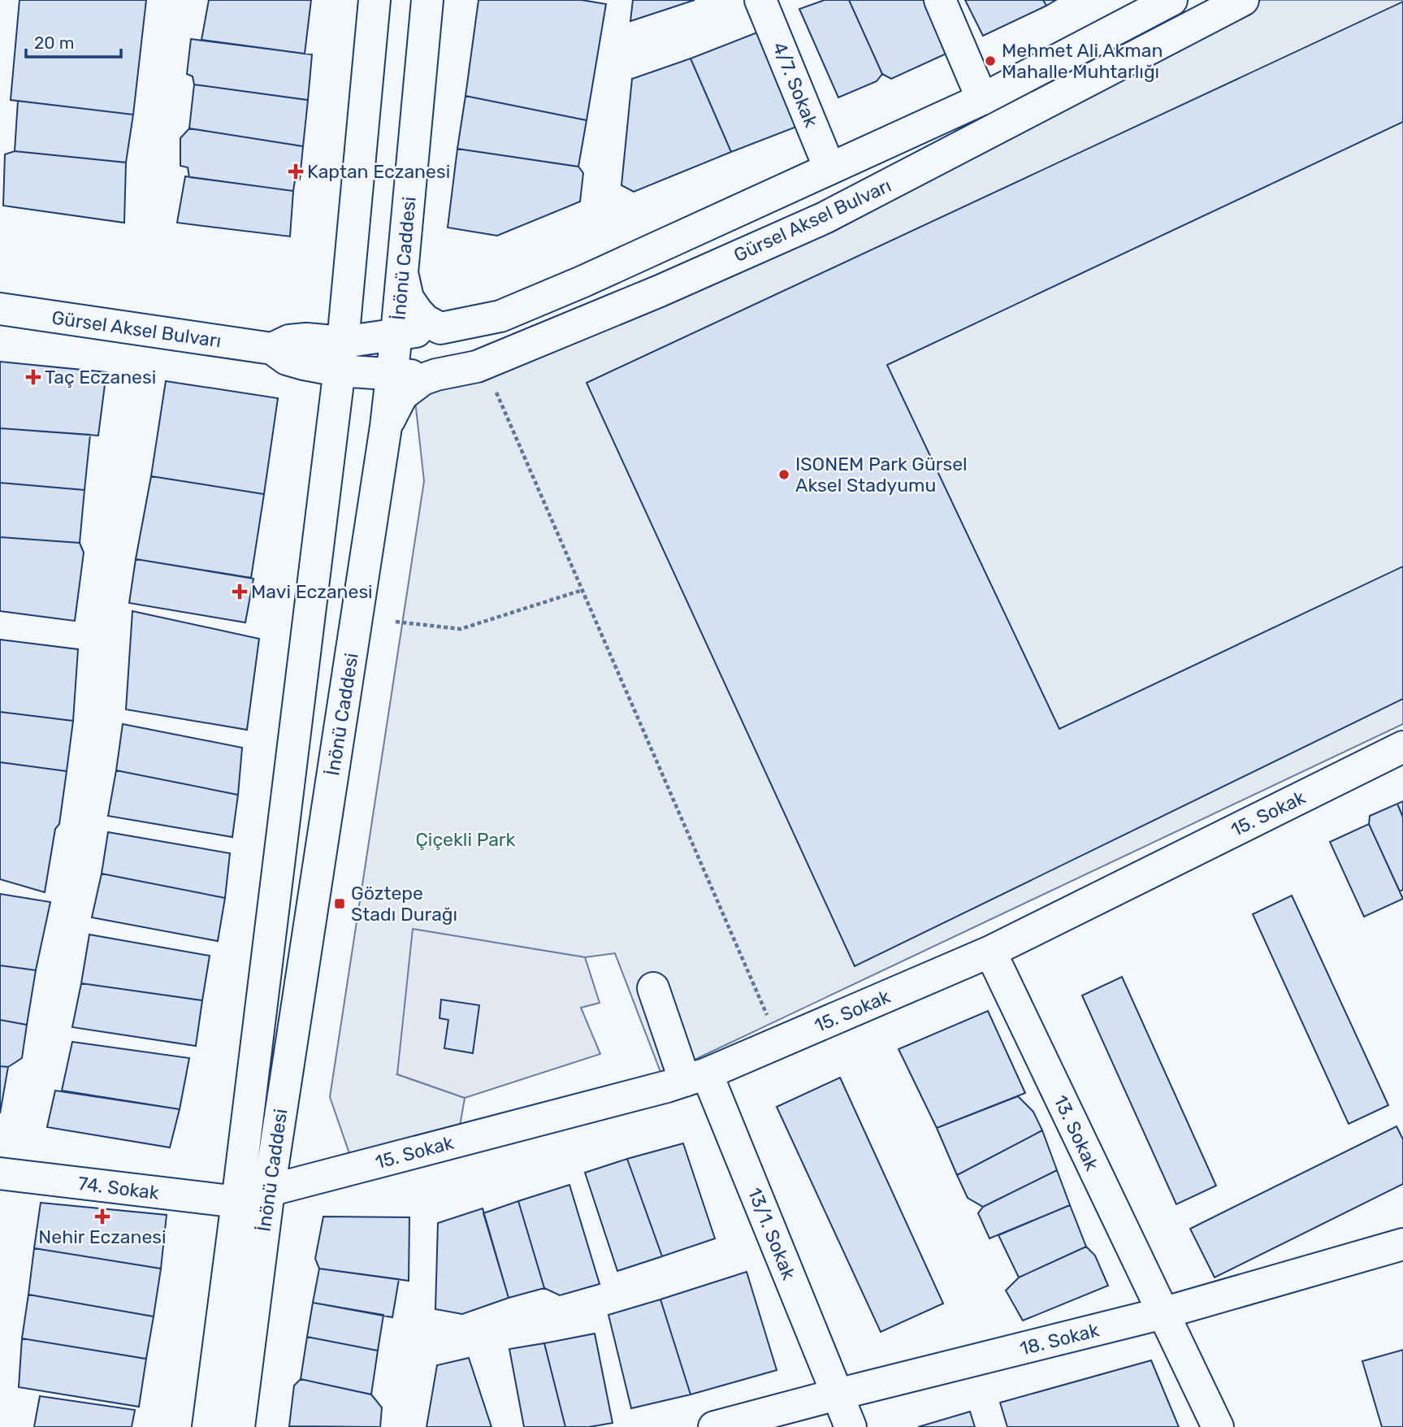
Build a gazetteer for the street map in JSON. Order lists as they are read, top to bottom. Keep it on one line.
{"streets":{"main road":["4/7. Sokak","Gürsel Aksel Bulvarı","İnönü Caddesi","15. Sokak","13. Sokak","74. Sokak","13/1. Sokak","18. Sokak"]},"crossings":[["Gürsel Aksel Bulvarı","İnönü Caddesi"],["İnönü Caddesi","15. Sokak"],["İnönü Caddesi","74. Sokak"],["15. Sokak","13. Sokak"],["15. Sokak","13/1. Sokak"],["13. Sokak","18. Sokak"],["13/1. Sokak","18. Sokak"]],"parks":["Çiçekli Park"],"places":{"other":["Mehmet Ali Akman Mahalle Muhtarlığı","ISONEM Park Gürsel Aksel Stadyumu"],"health":["Kaptan Eczanesi","Taç Eczanesi","Mavi Eczanesi","Nehir Eczanesi"],"transit":["Göztepe Stadı Durağı"]},"scale_bar":"20 m"}
